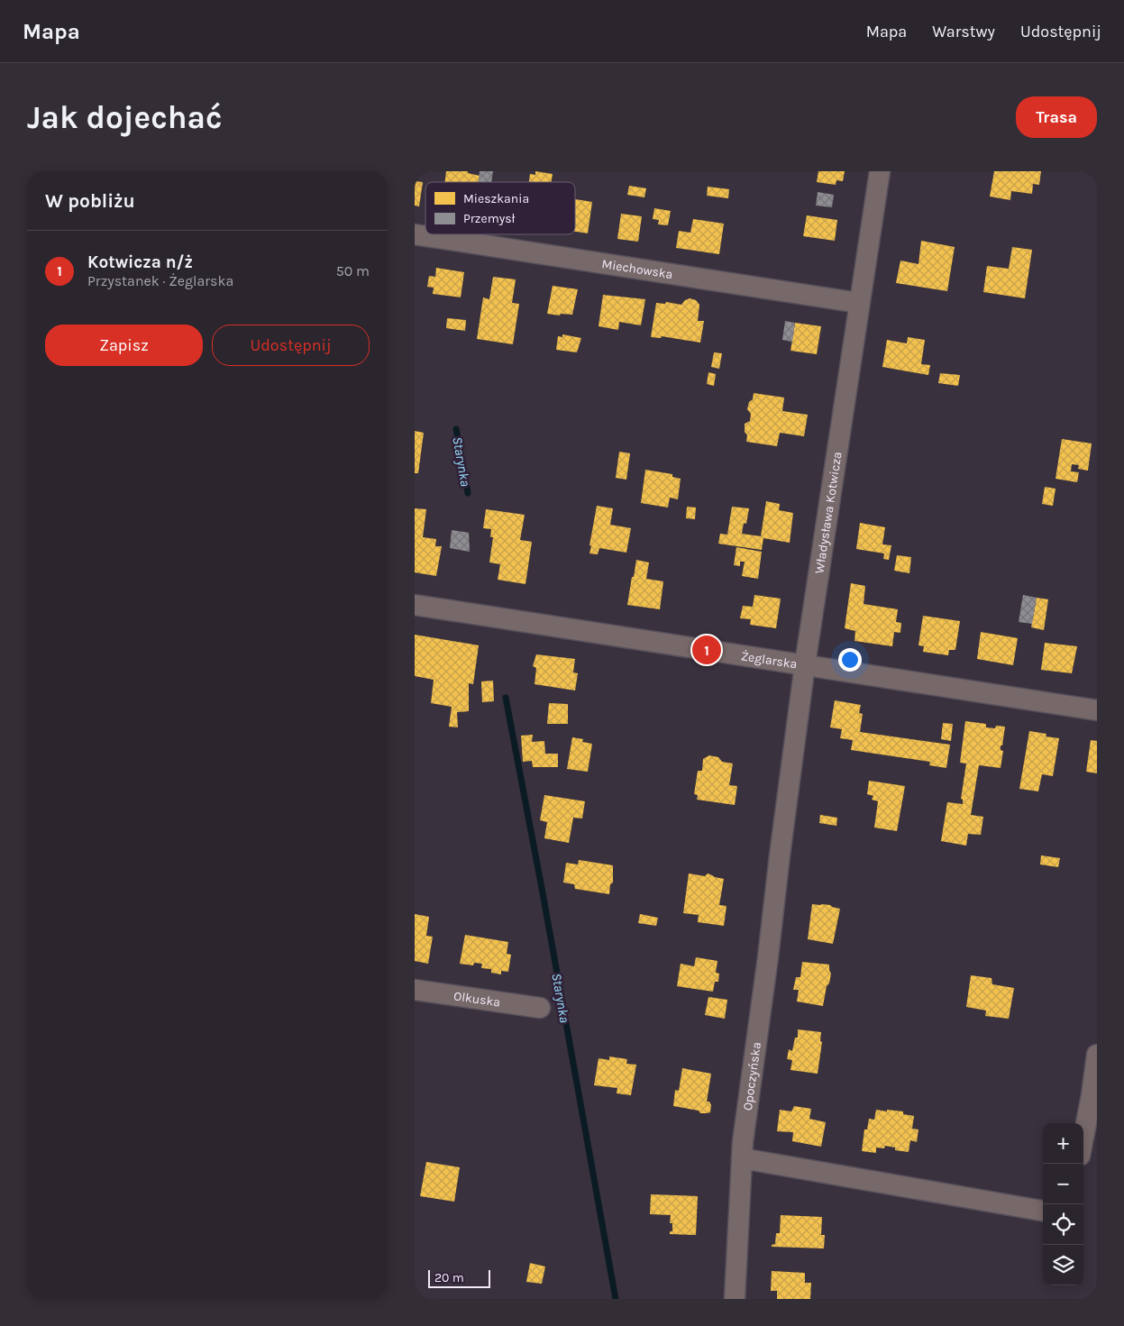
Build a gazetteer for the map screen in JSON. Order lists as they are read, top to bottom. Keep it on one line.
{"streets":{"street":["Miechowska","Władysława Kotwicza","Żeglarska","Olkuska","Opoczyńska"]},"crossings":[["Miechowska","Władysława Kotwicza"],["Władysława Kotwicza","Żeglarska"],["Władysława Kotwicza","Opoczyńska"]],"water":["Starynka"],"legend":["Mieszkania","Przemysł"],"scale_bar":"20 m","page":{"header":"Mapa","nav":["Mapa","Warstwy","Udostępnij"],"buttons":["Trasa",["Zapisz","Udostępnij"]],"title":"Jak dojechać","heading":"W pobliżu","list":[{"mark":"1","name":"Kotwicza n/ż","note":"Przystanek · Żeglarska","value":"50 m"}],"pins":"1","map_buttons":["+","−"],"scale":"20 m"}}
